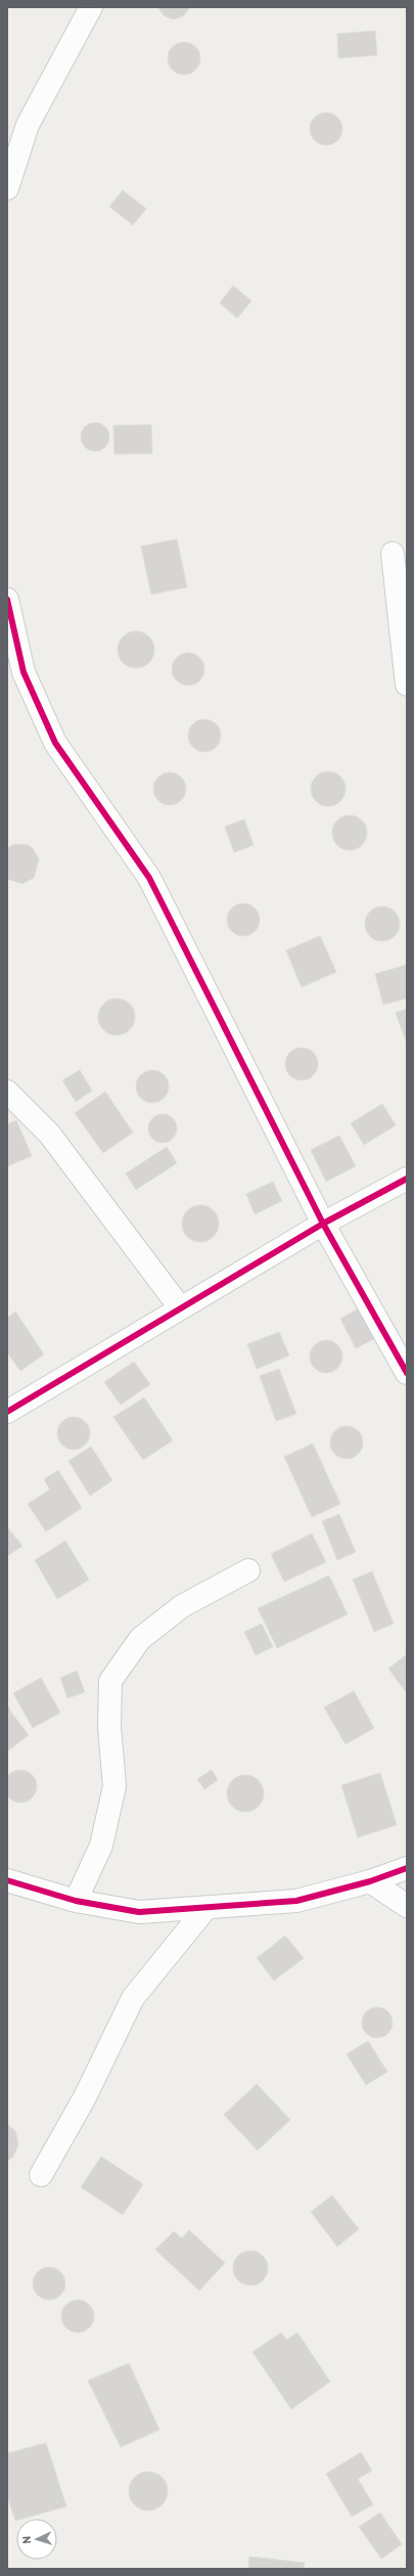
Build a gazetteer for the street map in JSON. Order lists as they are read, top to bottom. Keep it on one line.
{"north":"left"}
